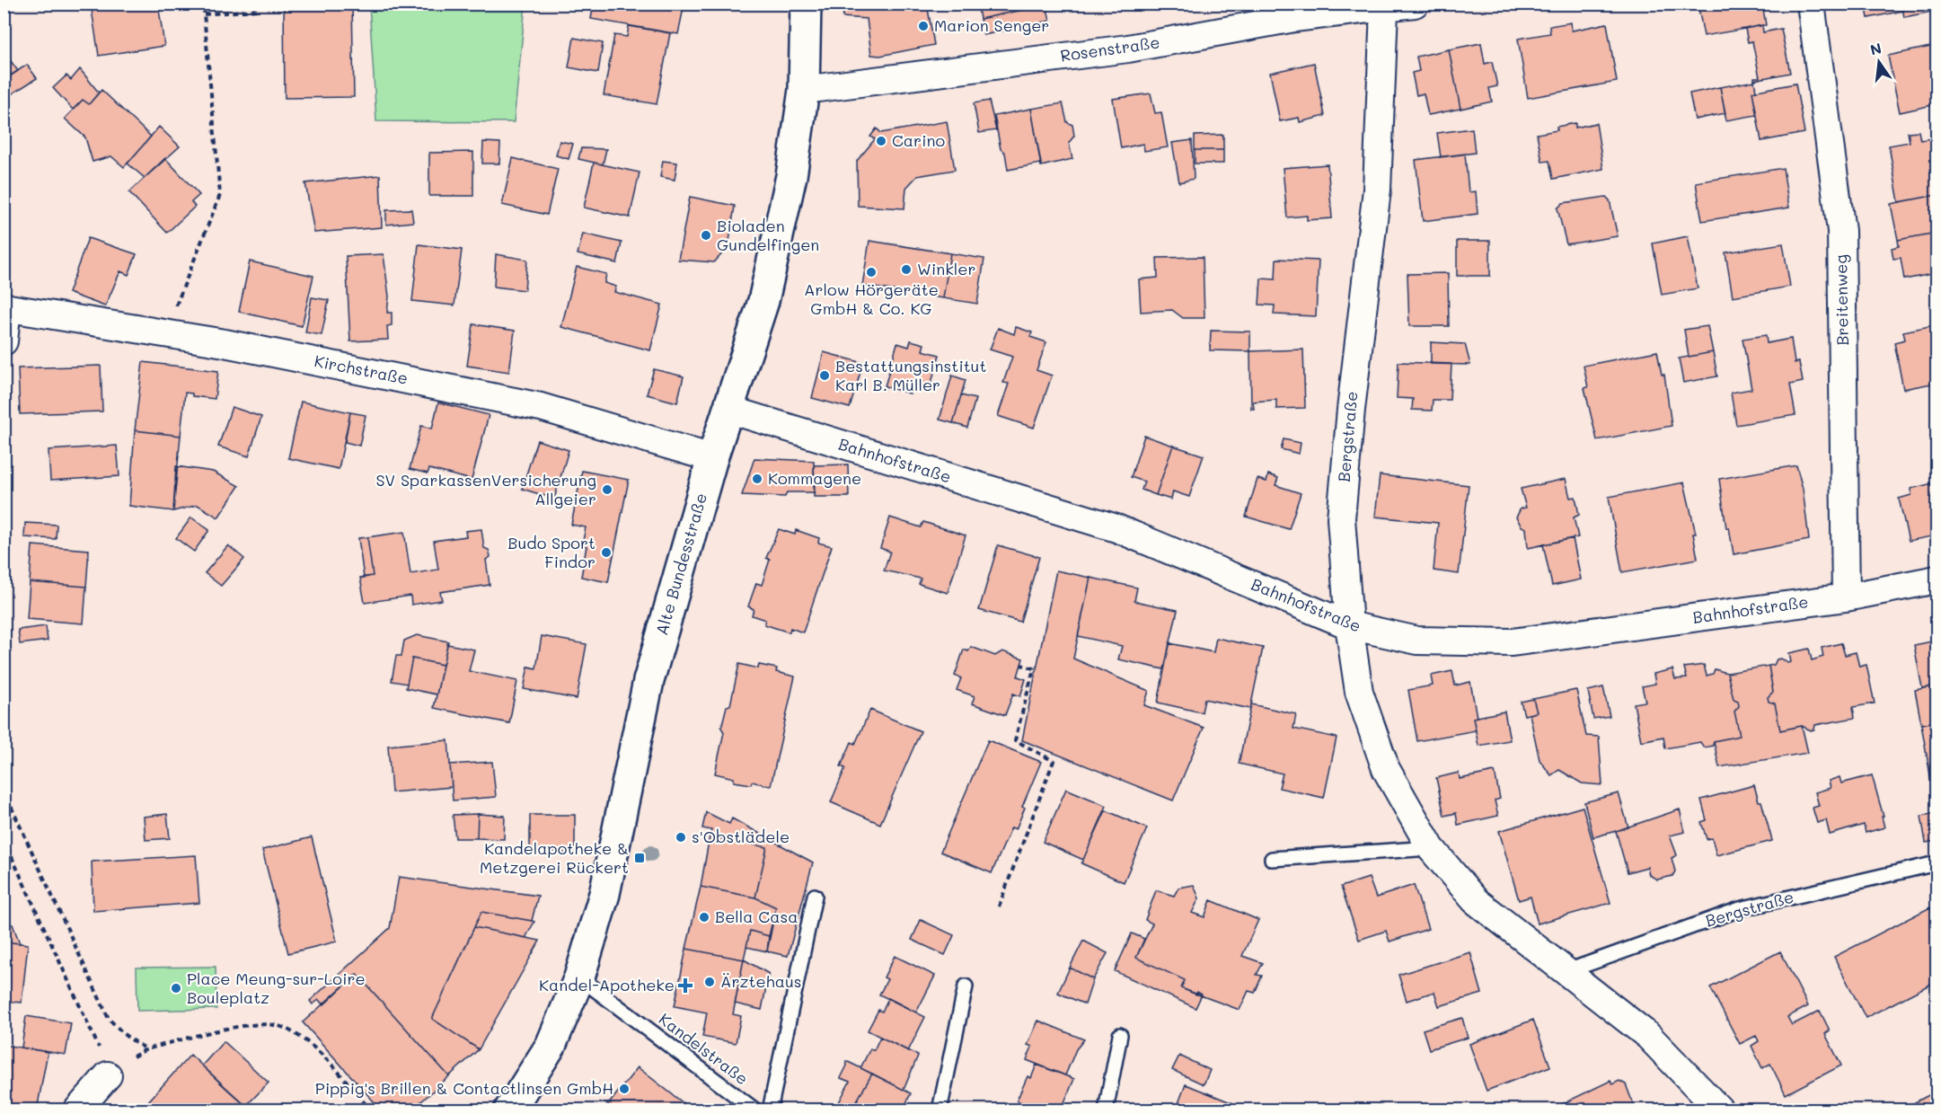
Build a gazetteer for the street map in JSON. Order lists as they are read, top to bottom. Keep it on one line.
{"streets":{"street":["Rosenstraße","Breitenweg","Kirchstraße","Bergstraße","Bahnhofstraße","Alte Bundesstraße"],"lane":["Kandelstraße"]},"crossings":[["Rosenstraße","Bergstraße"],["Rosenstraße","Alte Bundesstraße"],["Breitenweg","Bahnhofstraße"],["Kirchstraße","Alte Bundesstraße"],["Bergstraße","Bahnhofstraße"],["Bahnhofstraße","Alte Bundesstraße"],["Alte Bundesstraße","Kandelstraße"]],"places":{"other":["Marion Senger","Carino","Bioladen Gundelfingen","Winkler","Arlow Hörgeräte GmbH & Co. KG","Bestattungsinstitut Karl B. Müller","Kommagene","SV SparkassenVersicherung Allgeier","Budo Sport Findor","s'Obstlädele","Bella Casa","Ärztehaus","Place Meung-sur-Loire Bouleplatz","Pippig's Brillen & Contactlinsen GmbH"],"transit":["Kandelapotheke & Metzgerei Rückert"],"health":["Kandel-Apotheke"]},"north":"top"}
